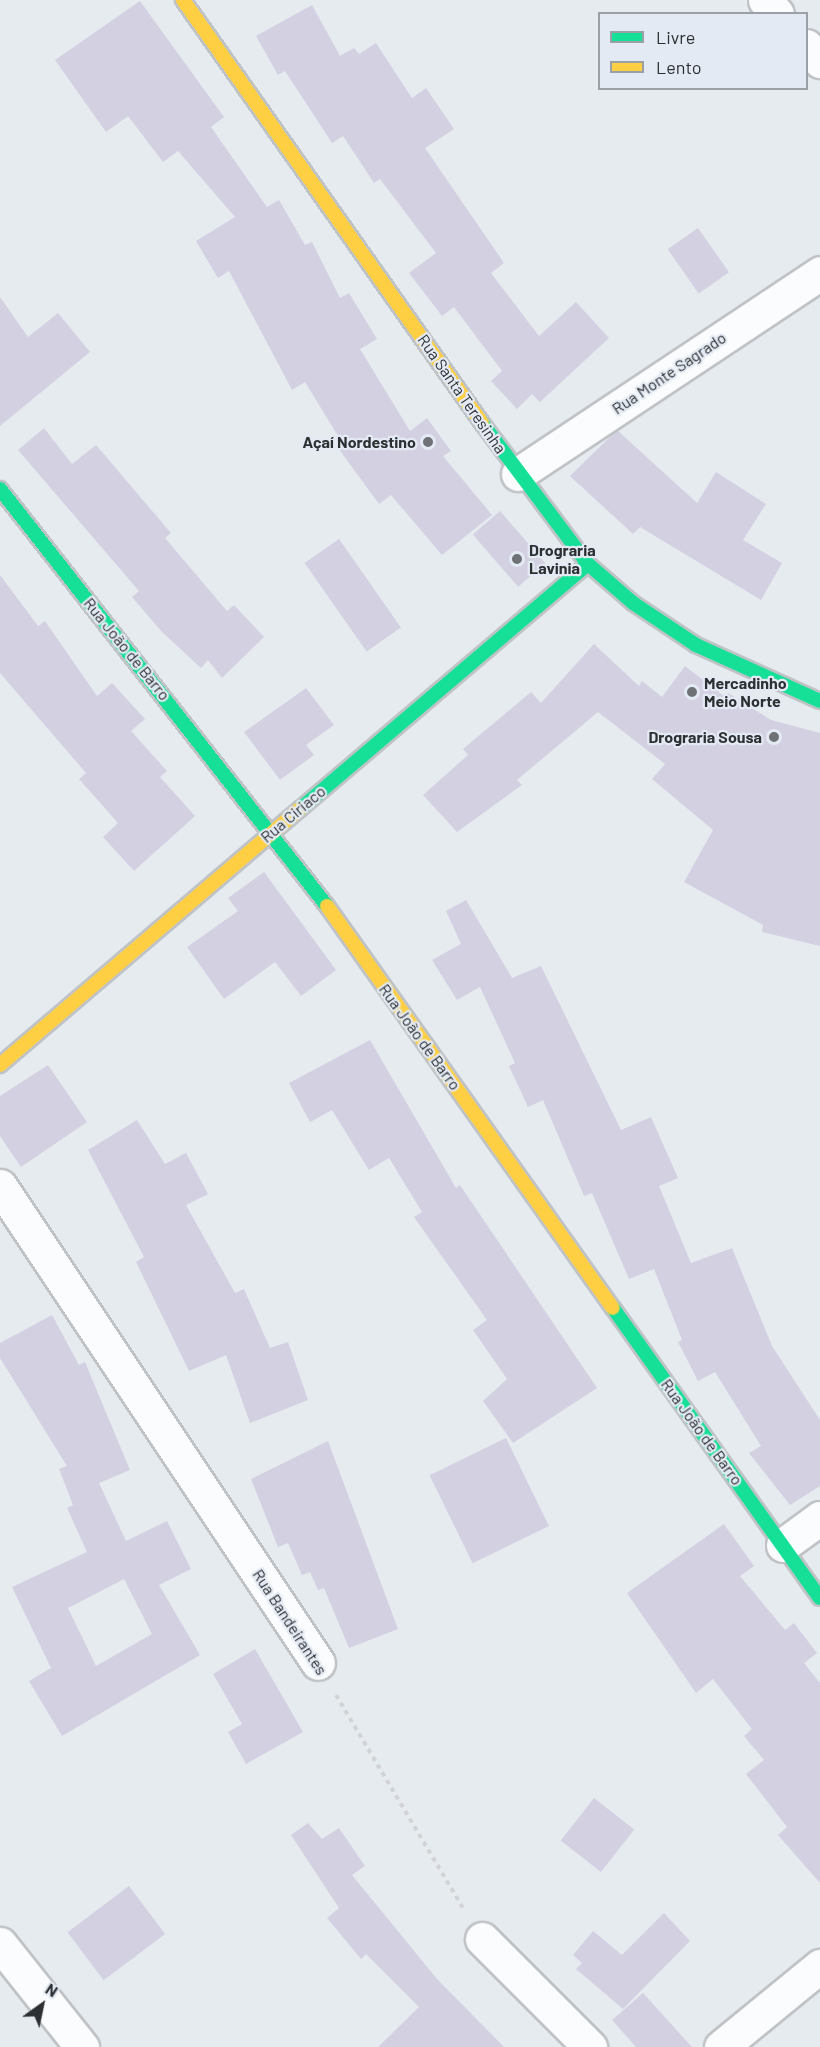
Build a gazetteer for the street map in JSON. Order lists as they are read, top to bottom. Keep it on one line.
{"streets":{"street":["Rua Monte Sagrado","Rua Santa Teresinha","Rua João de Barro","Rua Ciriaco","Rua Bandeirantes"]},"crossings":[["Rua Monte Sagrado","Rua Santa Teresinha"],["Rua Santa Teresinha","Rua Ciriaco"],["Rua João de Barro","Rua Ciriaco"]],"places":["Açaí Nordestino","Drograria Lavinia","Mercadinho Meio Norte","Drograria Sousa"],"legend":["Livre","Lento"],"north":"top right"}
